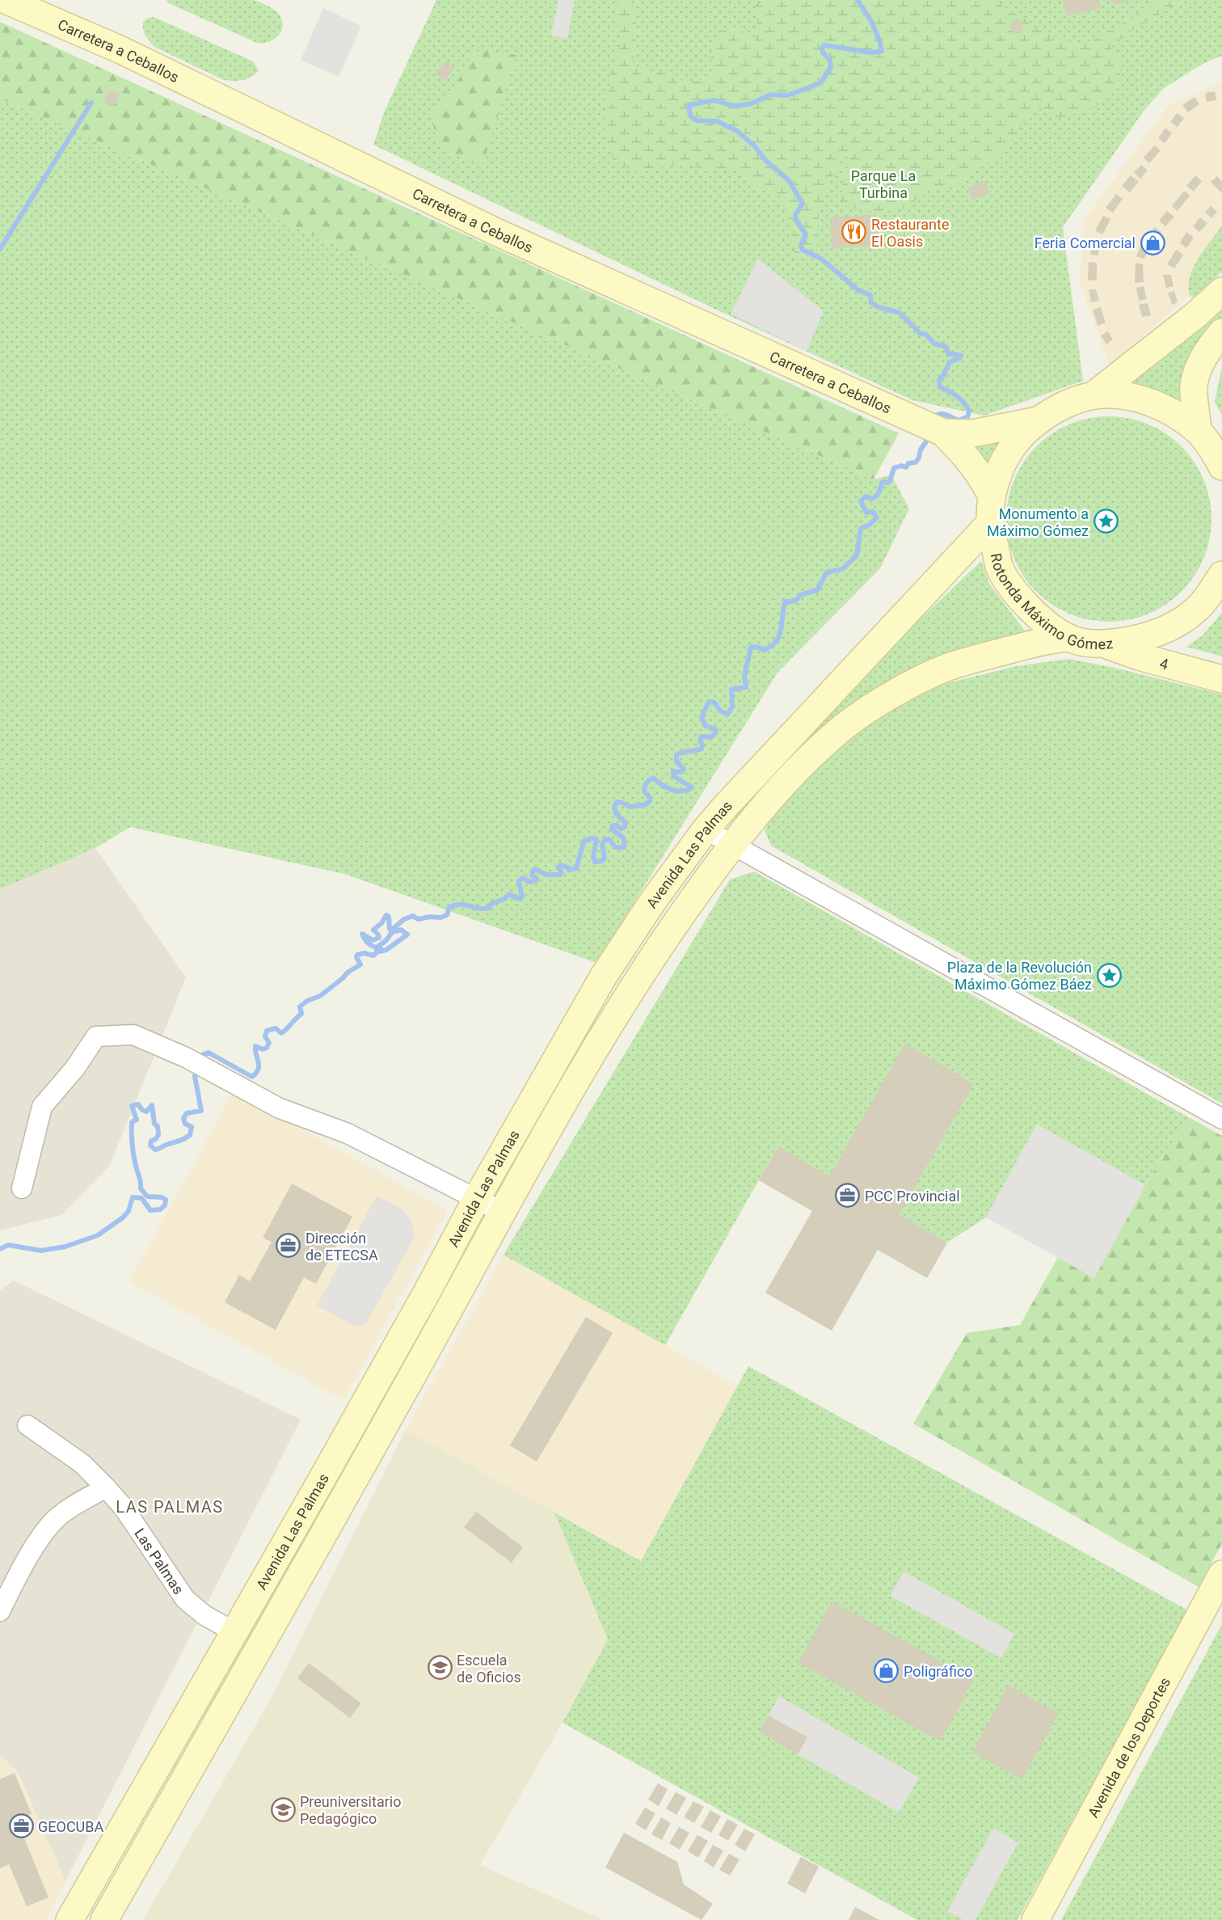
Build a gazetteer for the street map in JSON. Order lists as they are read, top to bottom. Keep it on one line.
{"streets":{"street":["Carretera a Ceballos","Rotonda Máximo Gómez","4","Avenida Las Palmas","Las Palmas","Avenida de los Deportes"]},"crossings":[["Carretera a Ceballos","Rotonda Máximo Gómez"],["Rotonda Máximo Gómez","4"],["Rotonda Máximo Gómez","Avenida Las Palmas"],["Avenida Las Palmas","Las Palmas"]],"districts":["LAS PALMAS"],"parks":["Parque La Turbina"],"places":{"restaurant":["Restaurante El Oasis"],"shop":["Feria Comercial","Poligráfico"],"place":["Monumento a Máximo Gómez","Plaza de la Revolución Máximo Gómez Báez"],"office":["PCC Provincial","Dirección de ETECSA","GEOCUBA"],"school or university":["Escuela de Oficios","Preuniversitario Pedagógico"]}}
